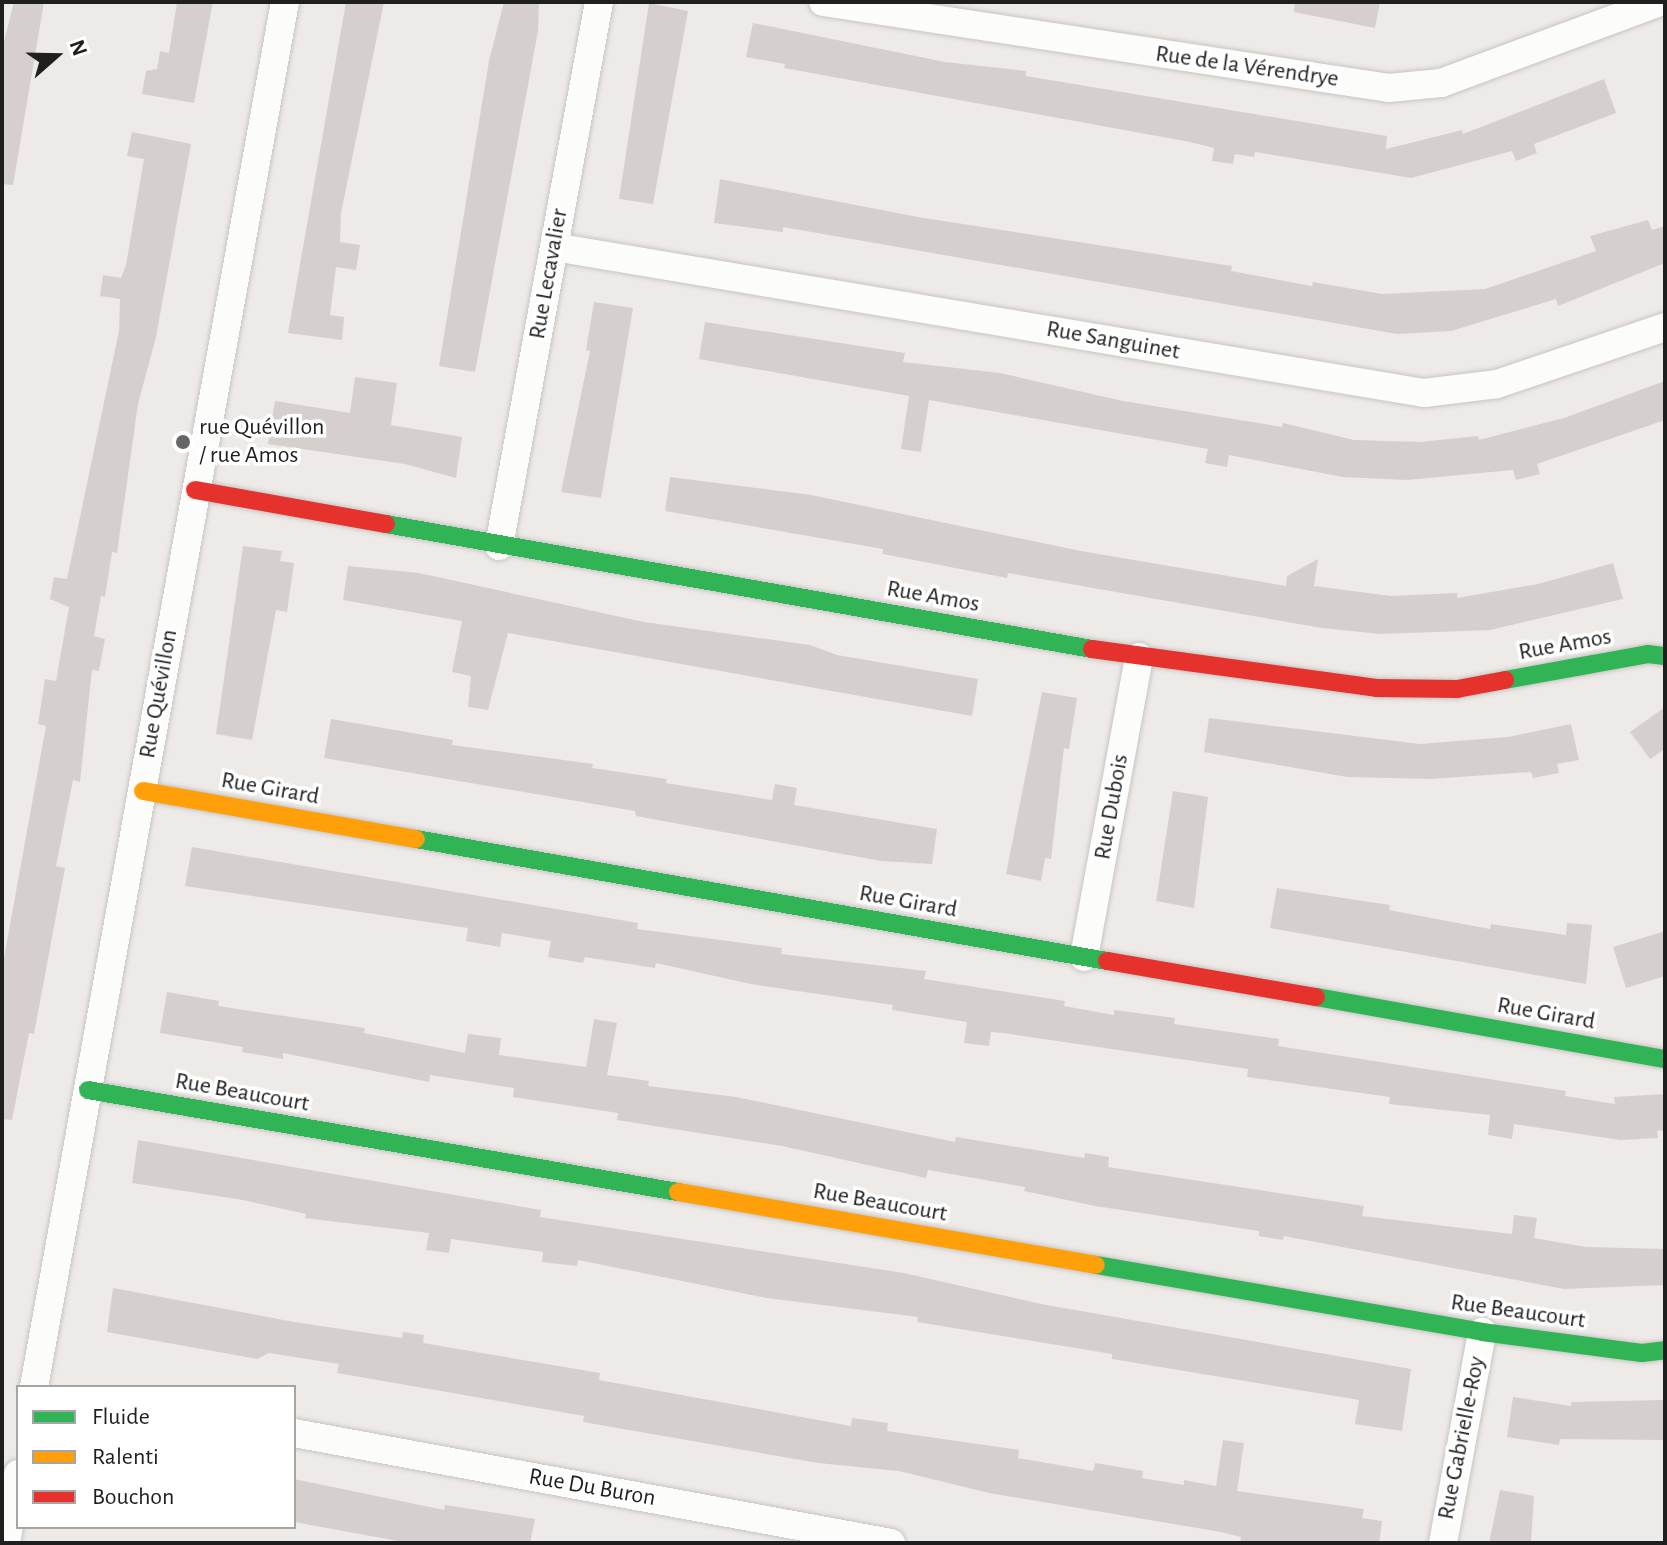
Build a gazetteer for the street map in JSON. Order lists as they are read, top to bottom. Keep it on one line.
{"streets":{"street":["Rue de la Vérendrye","Rue Lecavalier","Rue Sanguinet","Rue Amos","Rue Quévillon","Rue Girard","Rue Dubois","Rue Beaucourt","Rue Gabrielle-Roy","Rue Du Buron"]},"crossings":[["Rue Lecavalier","Rue Sanguinet"],["Rue Lecavalier","Rue Amos"],["Rue Amos","Rue Quévillon"],["Rue Amos","Rue Dubois"],["Rue Quévillon","Rue Girard"],["Rue Quévillon","Rue Beaucourt"],["Rue Girard","Rue Dubois"],["Rue Beaucourt","Rue Gabrielle-Roy"]],"places":["rue Quévillon / rue Amos"],"legend":["Fluide","Ralenti","Bouchon"],"north":"right"}
